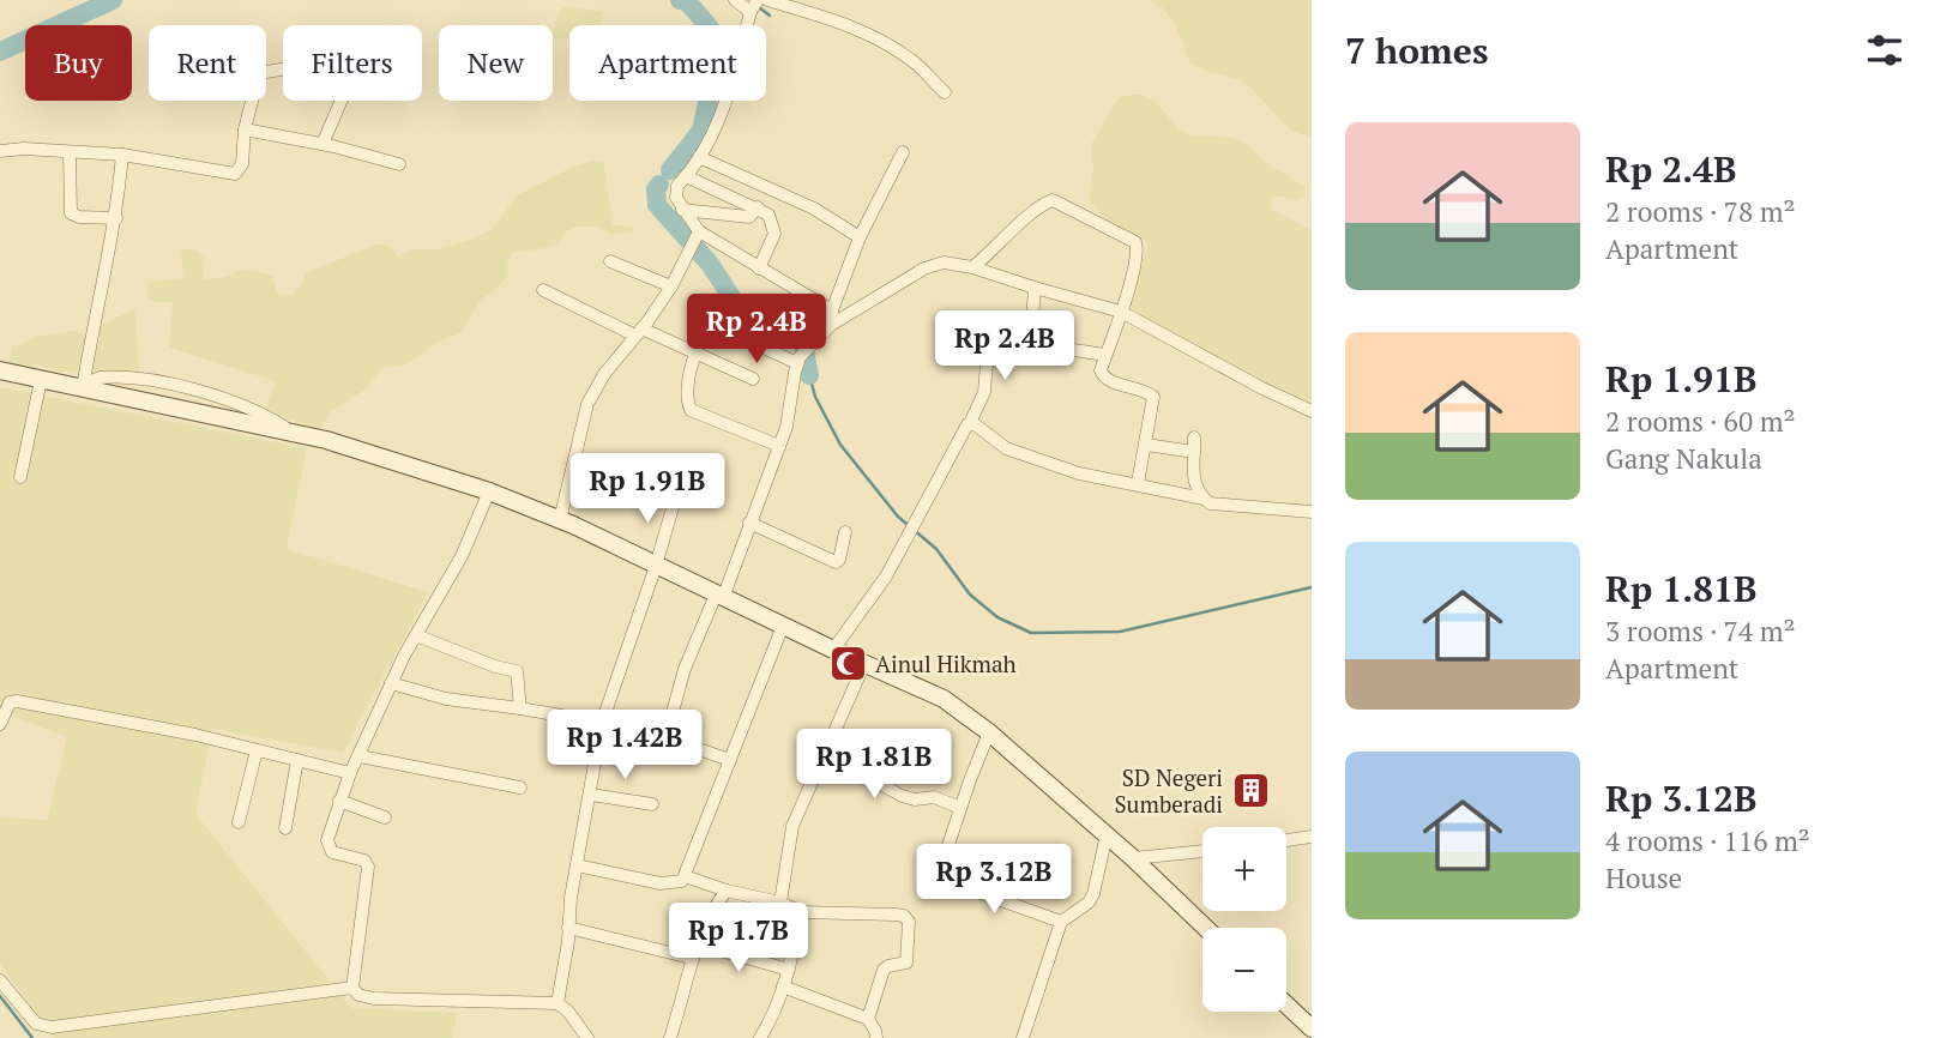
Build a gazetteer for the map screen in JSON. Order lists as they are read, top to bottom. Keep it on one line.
{"places":{"mosque":["Ainul Hikmah"],"building":["SD Negeri Sumberadi"]},"page":{"heading":"7 homes","chip":["Buy","Rent","Filters","New","Apartment"],"list":[{"name":"Rp 2.4B","note":"2 rooms · 78 m² · Apartment"},{"name":"Rp 1.91B","note":"2 rooms · 60 m² · Gang Nakula"},{"name":"Rp 1.81B","note":"3 rooms · 74 m² · Apartment"},{"name":"Rp 3.12B","note":"4 rooms · 116 m² · House"}],"price":["Rp 2.4B","Rp 2.4B","Rp 1.91B","Rp 1.42B","Rp 1.81B","Rp 3.12B","Rp 1.7B"],"map_buttons":["+","−"]}}
